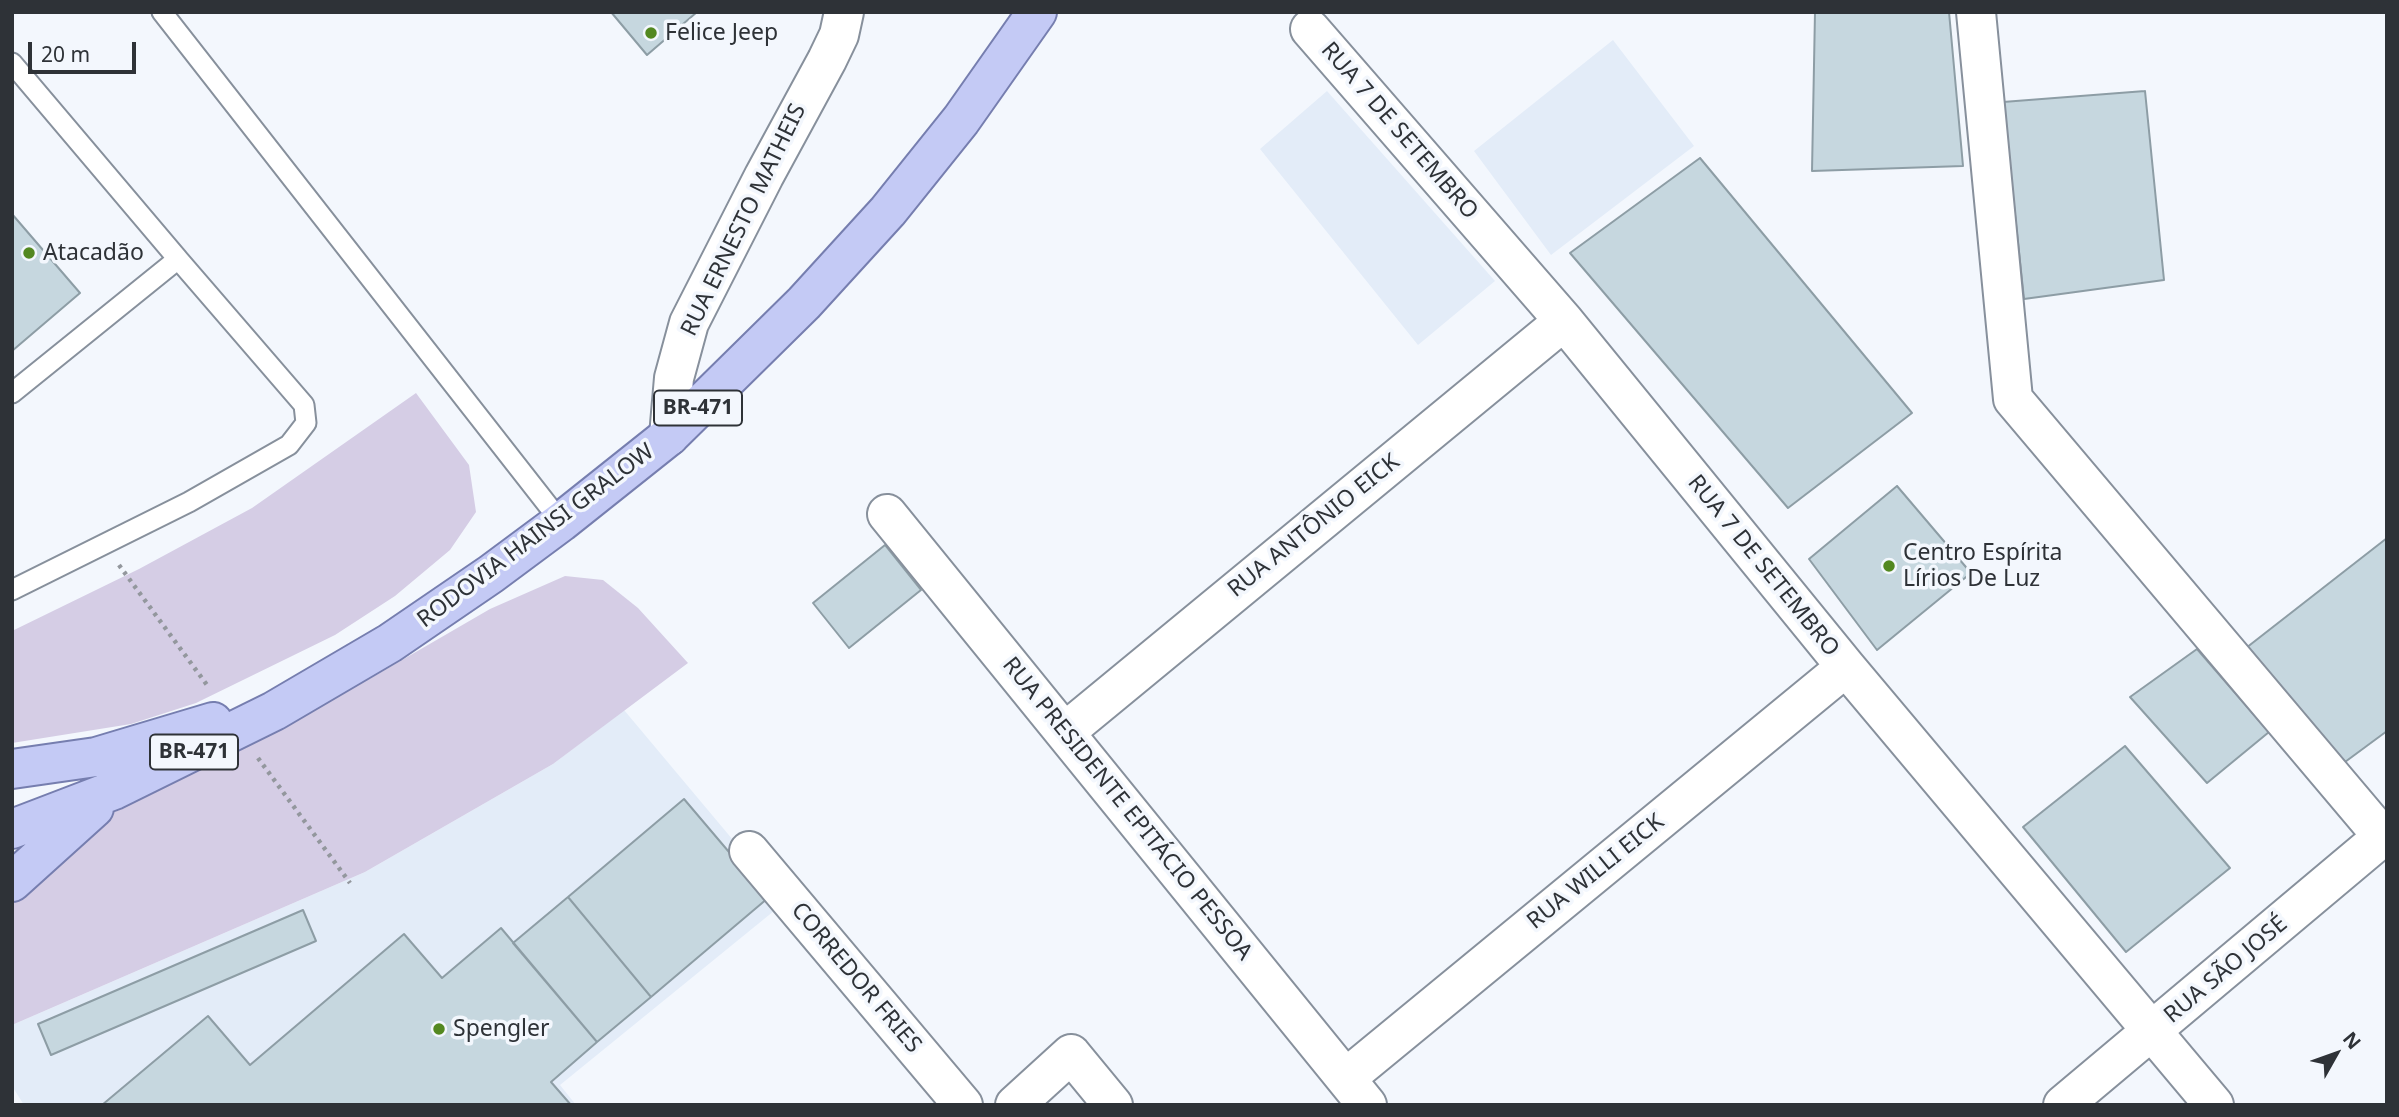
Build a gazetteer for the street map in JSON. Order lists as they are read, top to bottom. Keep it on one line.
{"streets":{"main road":["BR-471","RODOVIA HAINSI GRALOW"],"street":["RUA 7 DE SETEMBRO","RUA ERNESTO MATHEIS","RUA ANTÔNIO EICK","RUA PRESIDENTE EPITÁCIO PESSOA","RUA WILLI EICK","RUA SÃO JOSÉ","CORREDOR FRIES"]},"crossings":[["RUA 7 DE SETEMBRO","RUA ANTÔNIO EICK"],["RUA 7 DE SETEMBRO","RUA WILLI EICK"],["RUA 7 DE SETEMBRO","RUA SÃO JOSÉ"],["RUA ERNESTO MATHEIS","RODOVIA HAINSI GRALOW"],["RUA ANTÔNIO EICK","RUA PRESIDENTE EPITÁCIO PESSOA"],["RUA PRESIDENTE EPITÁCIO PESSOA","RUA WILLI EICK"]],"places":["Felice Jeep","Atacadão","Centro Espírita Lírios De Luz","Spengler"],"scale_bar":"20 m","north":"top right"}
